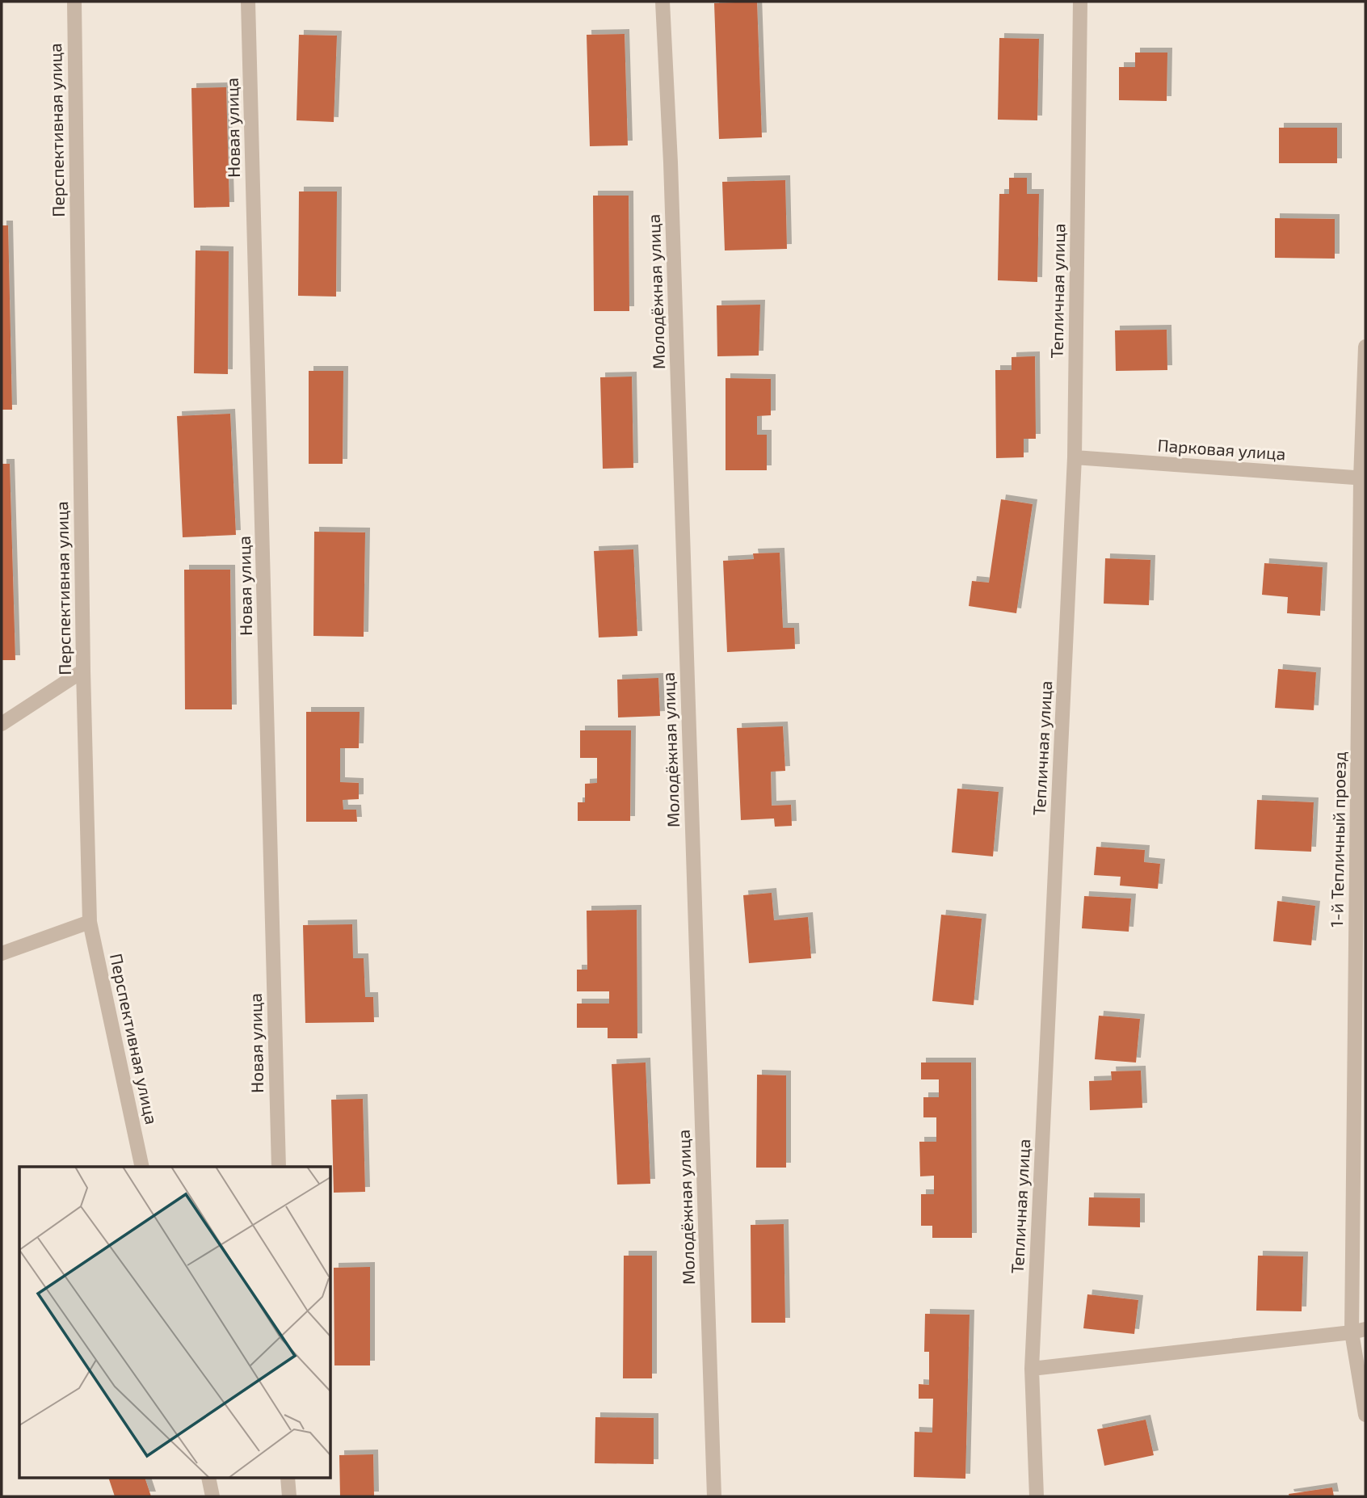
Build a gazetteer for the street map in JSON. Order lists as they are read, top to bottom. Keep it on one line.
{"streets":{"street":["Новая улица","Перспективная улица","Тепличная улица","Молодёжная улица","Парковая улица","1-й Тепличный проезд"]},"crossings":[["Тепличная улица","Парковая улица"],["Парковая улица","1-й Тепличный проезд"]]}
